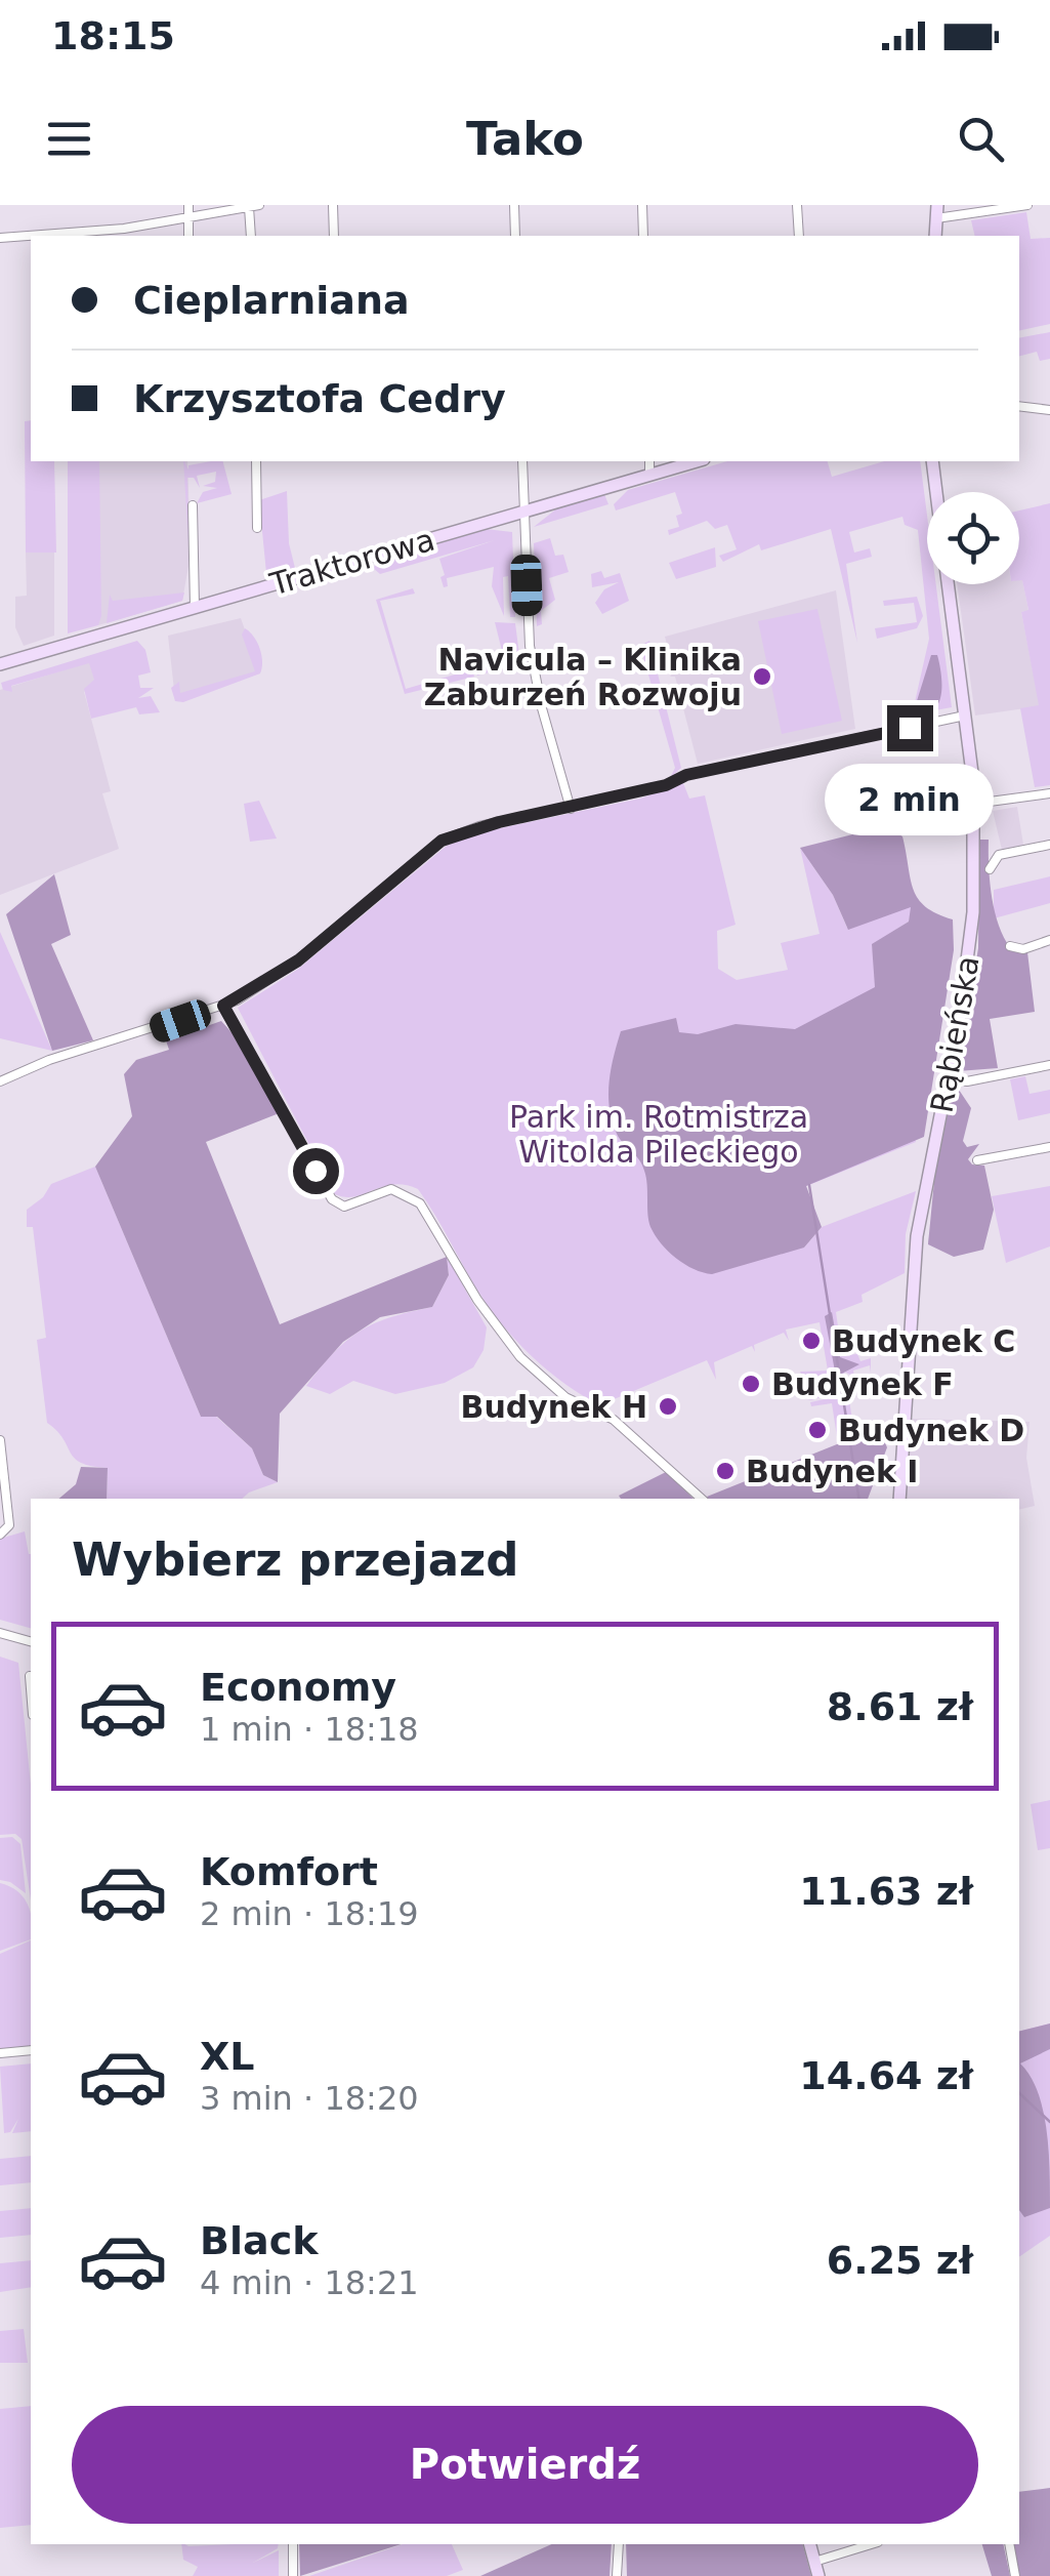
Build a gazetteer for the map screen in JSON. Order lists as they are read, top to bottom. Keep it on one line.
{"streets":{"street":["Traktorowa","Rąbieńska"]},"parks":["Park im. Rotmistrza Witolda Pileckiego"],"places":["Navicula – Klinika Zaburzeń Rozwoju","Budynek C","Budynek F","Budynek H","Budynek D","Budynek I"],"page":{"status":"18:15","header":"Tako","banner":["Cieplarniana","Krzysztofa Cedry"],"bubble":"2 min","heading":"Wybierz przejazd","list":[{"name":"Economy","note":"1 min · 18:18","value":"8.61 zł"},{"name":"Komfort","note":"2 min · 18:19","value":"11.63 zł"},{"name":"XL","note":"3 min · 18:20","value":"14.64 zł"},{"name":"Black","note":"4 min · 18:21","value":"6.25 zł"}],"buttons":"Potwierdź"}}
